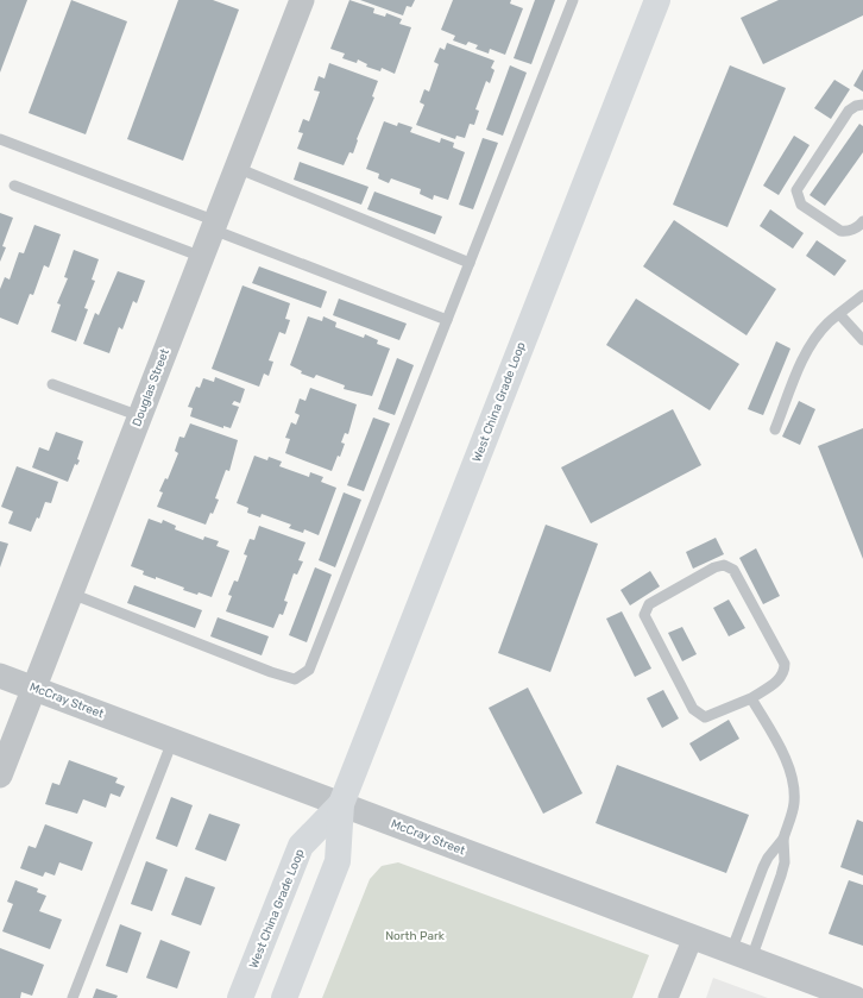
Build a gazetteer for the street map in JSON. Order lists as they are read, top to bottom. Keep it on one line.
{"streets":{"main road":["West China Grade Loop"],"street":["Douglas Street","McCray Street"]},"crossings":[["Douglas Street","McCray Street"],["West China Grade Loop","McCray Street"]],"parks":["North Park"]}
